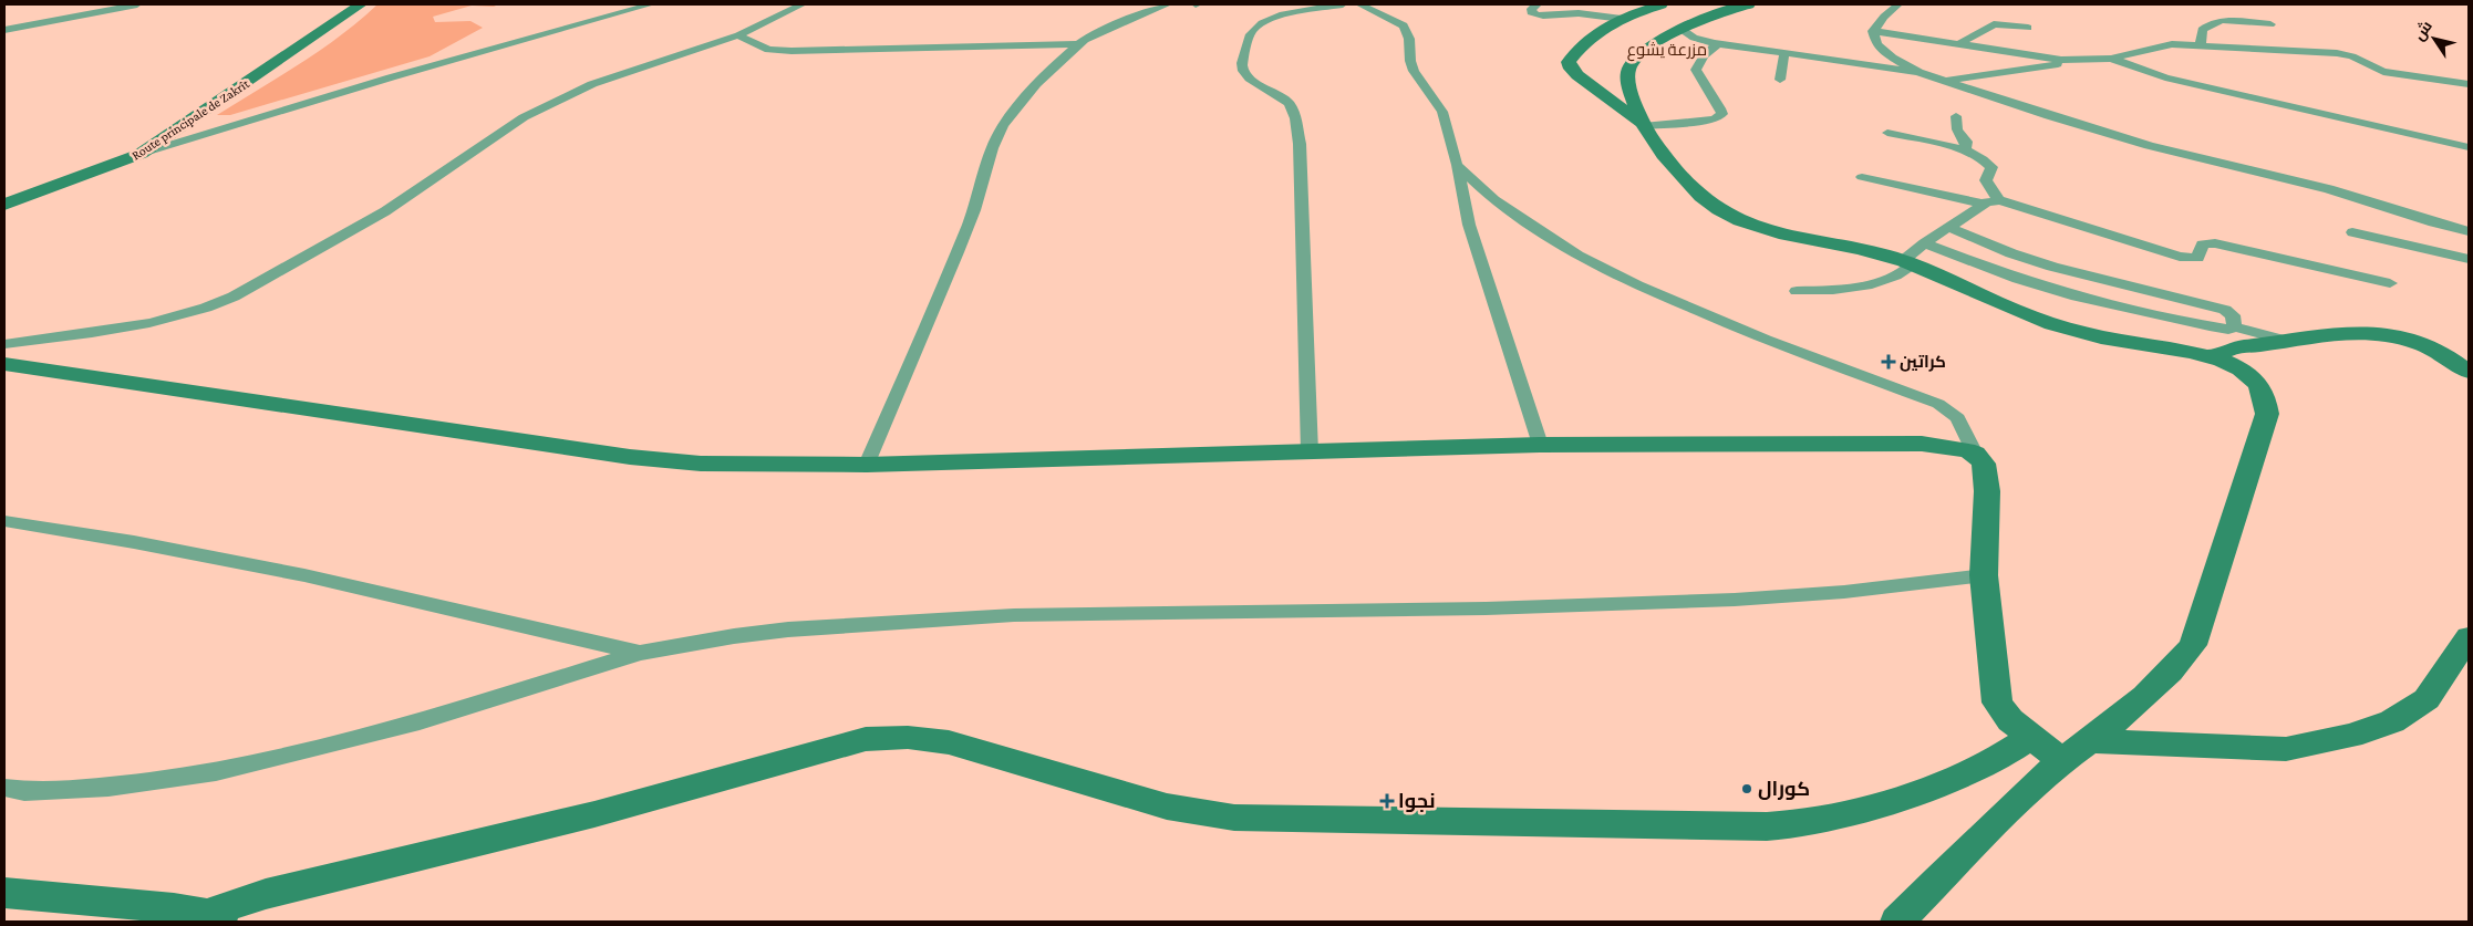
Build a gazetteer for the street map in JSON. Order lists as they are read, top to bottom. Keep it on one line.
{"streets":{"street":["Route principale de Zakrît"]},"districts":["مزرعة يشوع"],"places":{"health":["كراتين","نجوا"],"other":["كورال"]},"north":"top left"}
